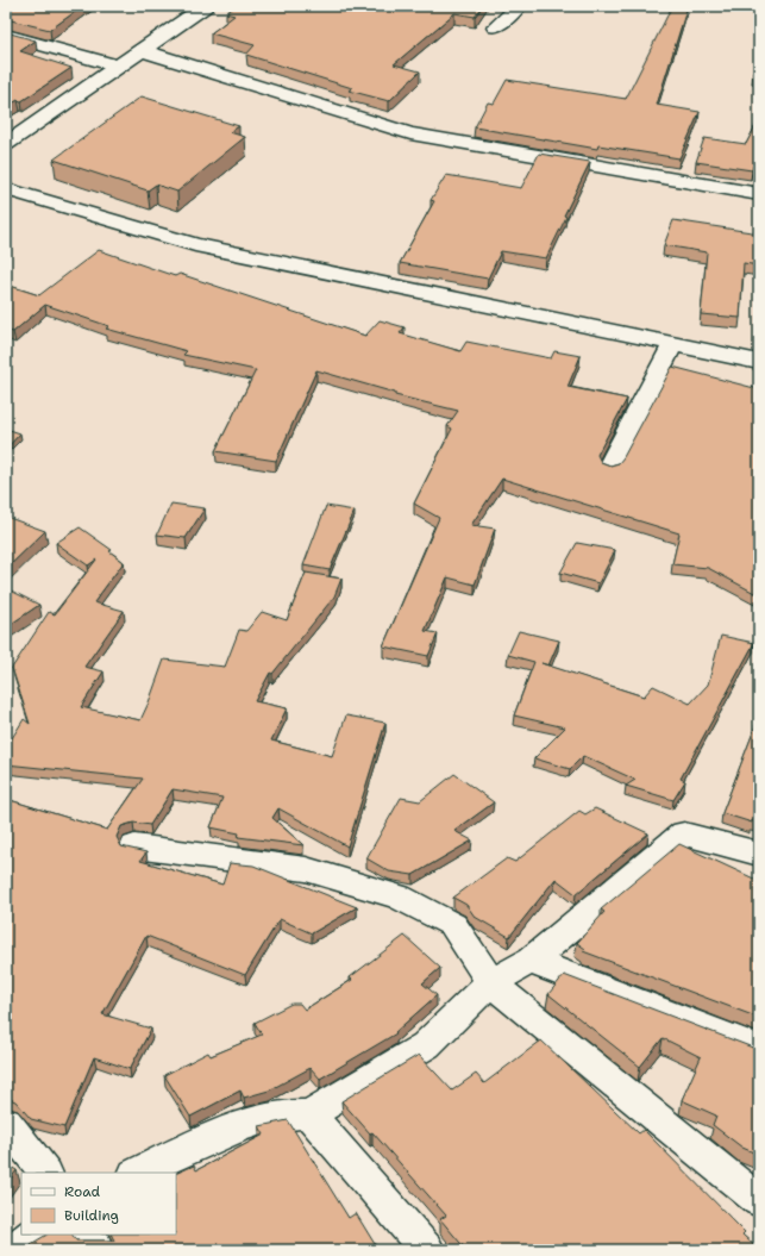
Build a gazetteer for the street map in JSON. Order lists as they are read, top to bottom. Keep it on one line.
{"legend":["Road","Building"]}
